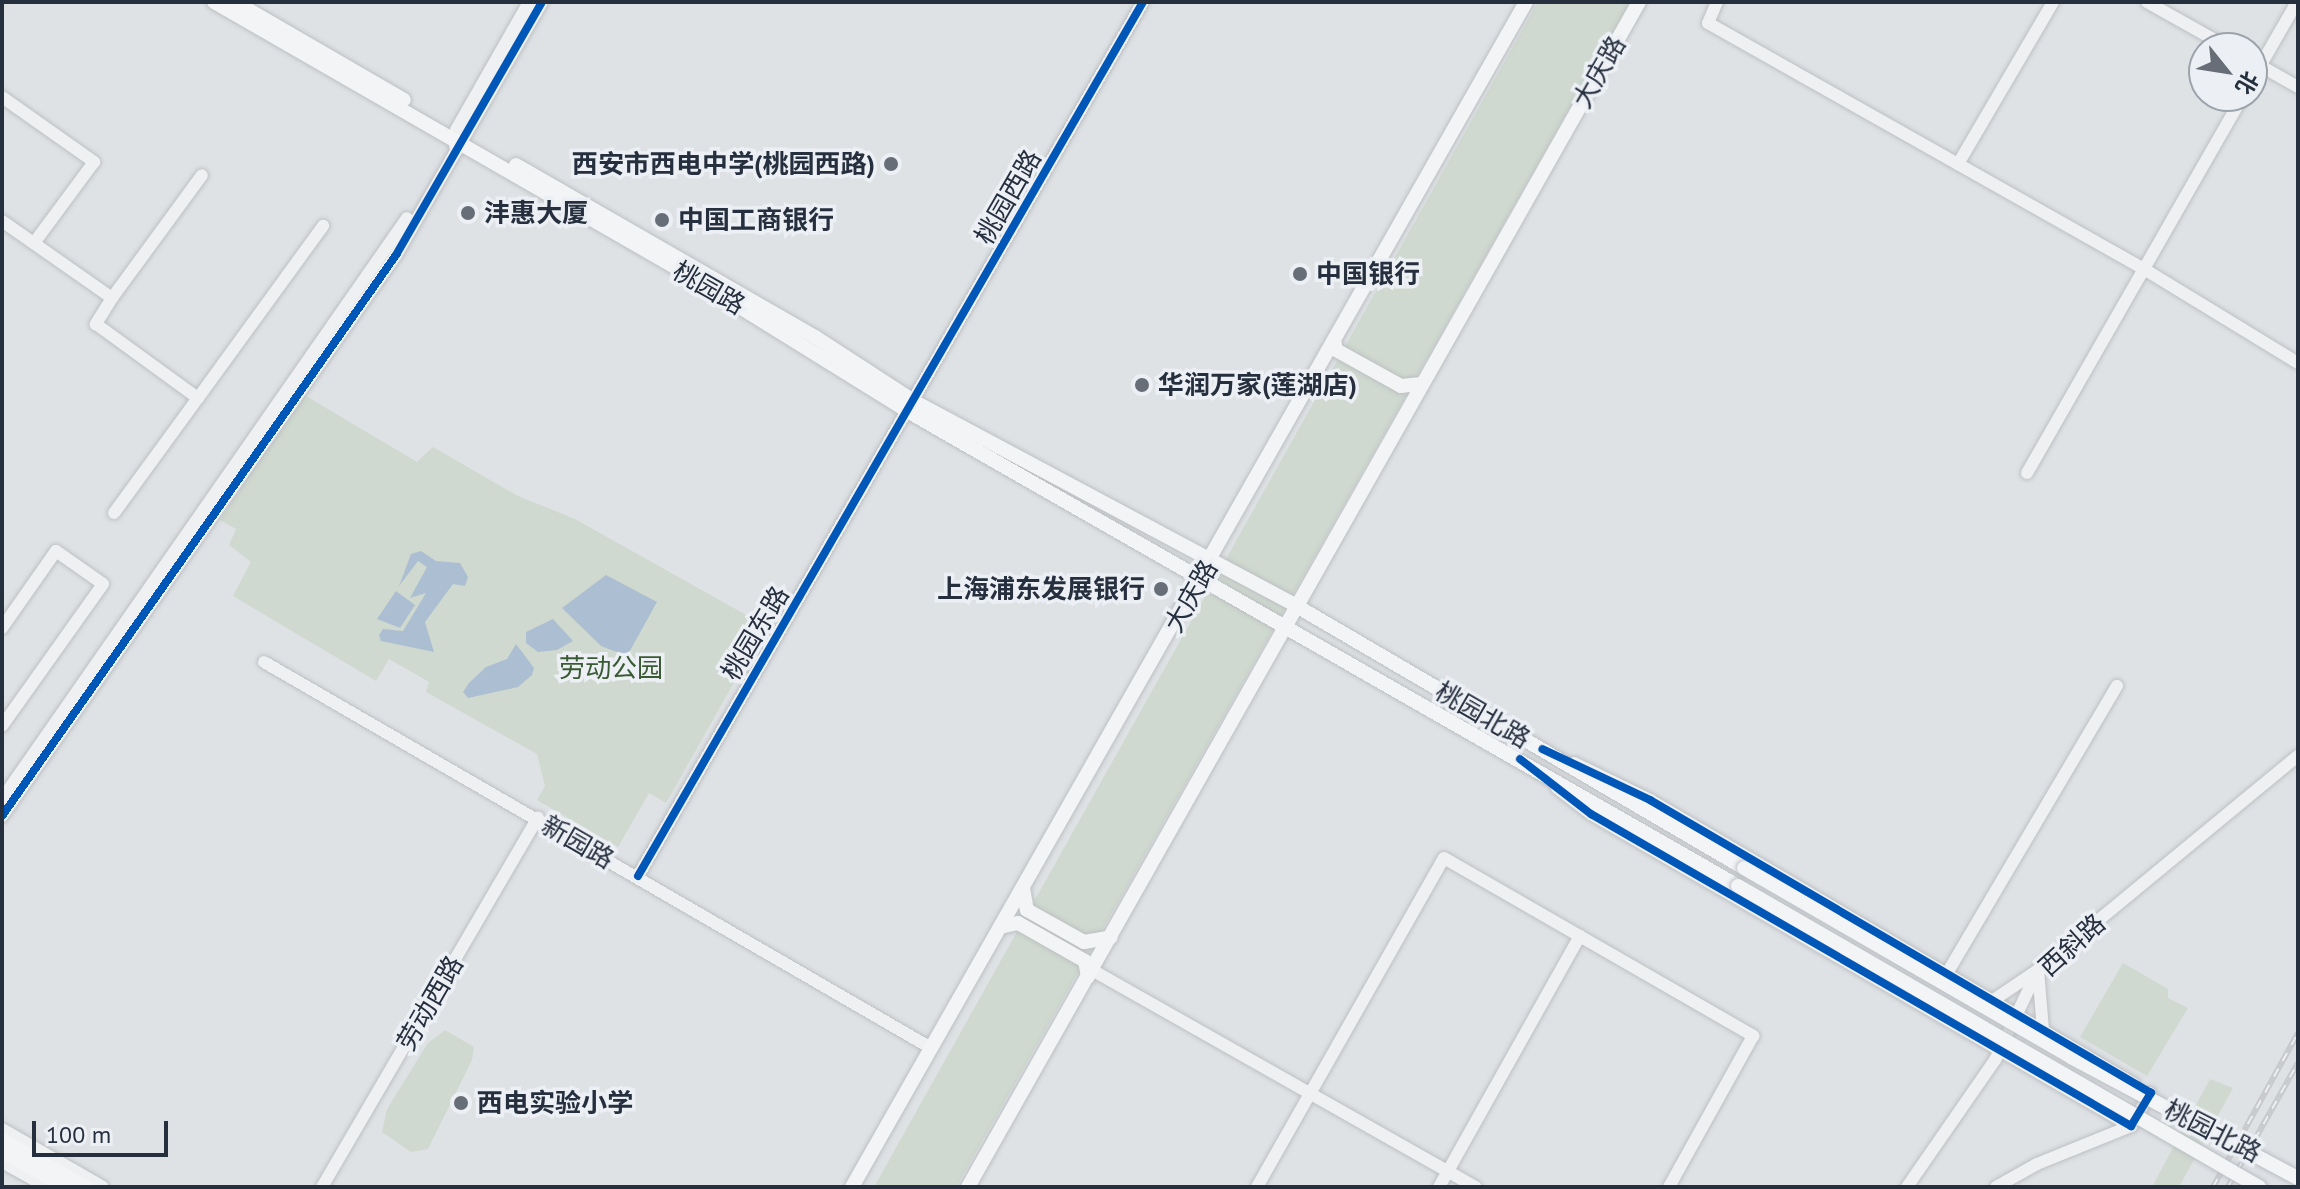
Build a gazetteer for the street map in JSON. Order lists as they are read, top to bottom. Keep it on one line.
{"streets":{"main road":["大庆路","桃园路","桃园北路"],"street":["桃园西路","桃园东路","新园路","西斜路","劳动西路"]},"crossings":[["大庆路","桃园路"],["大庆路","桃园北路"],["大庆路","新园路"],["桃园西路","桃园路"],["桃园西路","桃园东路"],["桃园路","桃园东路"],["桃园路","桃园北路"],["桃园东路","新园路"],["新园路","劳动西路"]],"parks":["劳动公园"],"places":["西安市西电中学(桃园西路)","沣惠大厦","中国工商银行","中国银行","华润万家(莲湖店)","上海浦东发展银行","西电实验小学"],"scale_bar":"100 m","north":"bottom right"}
